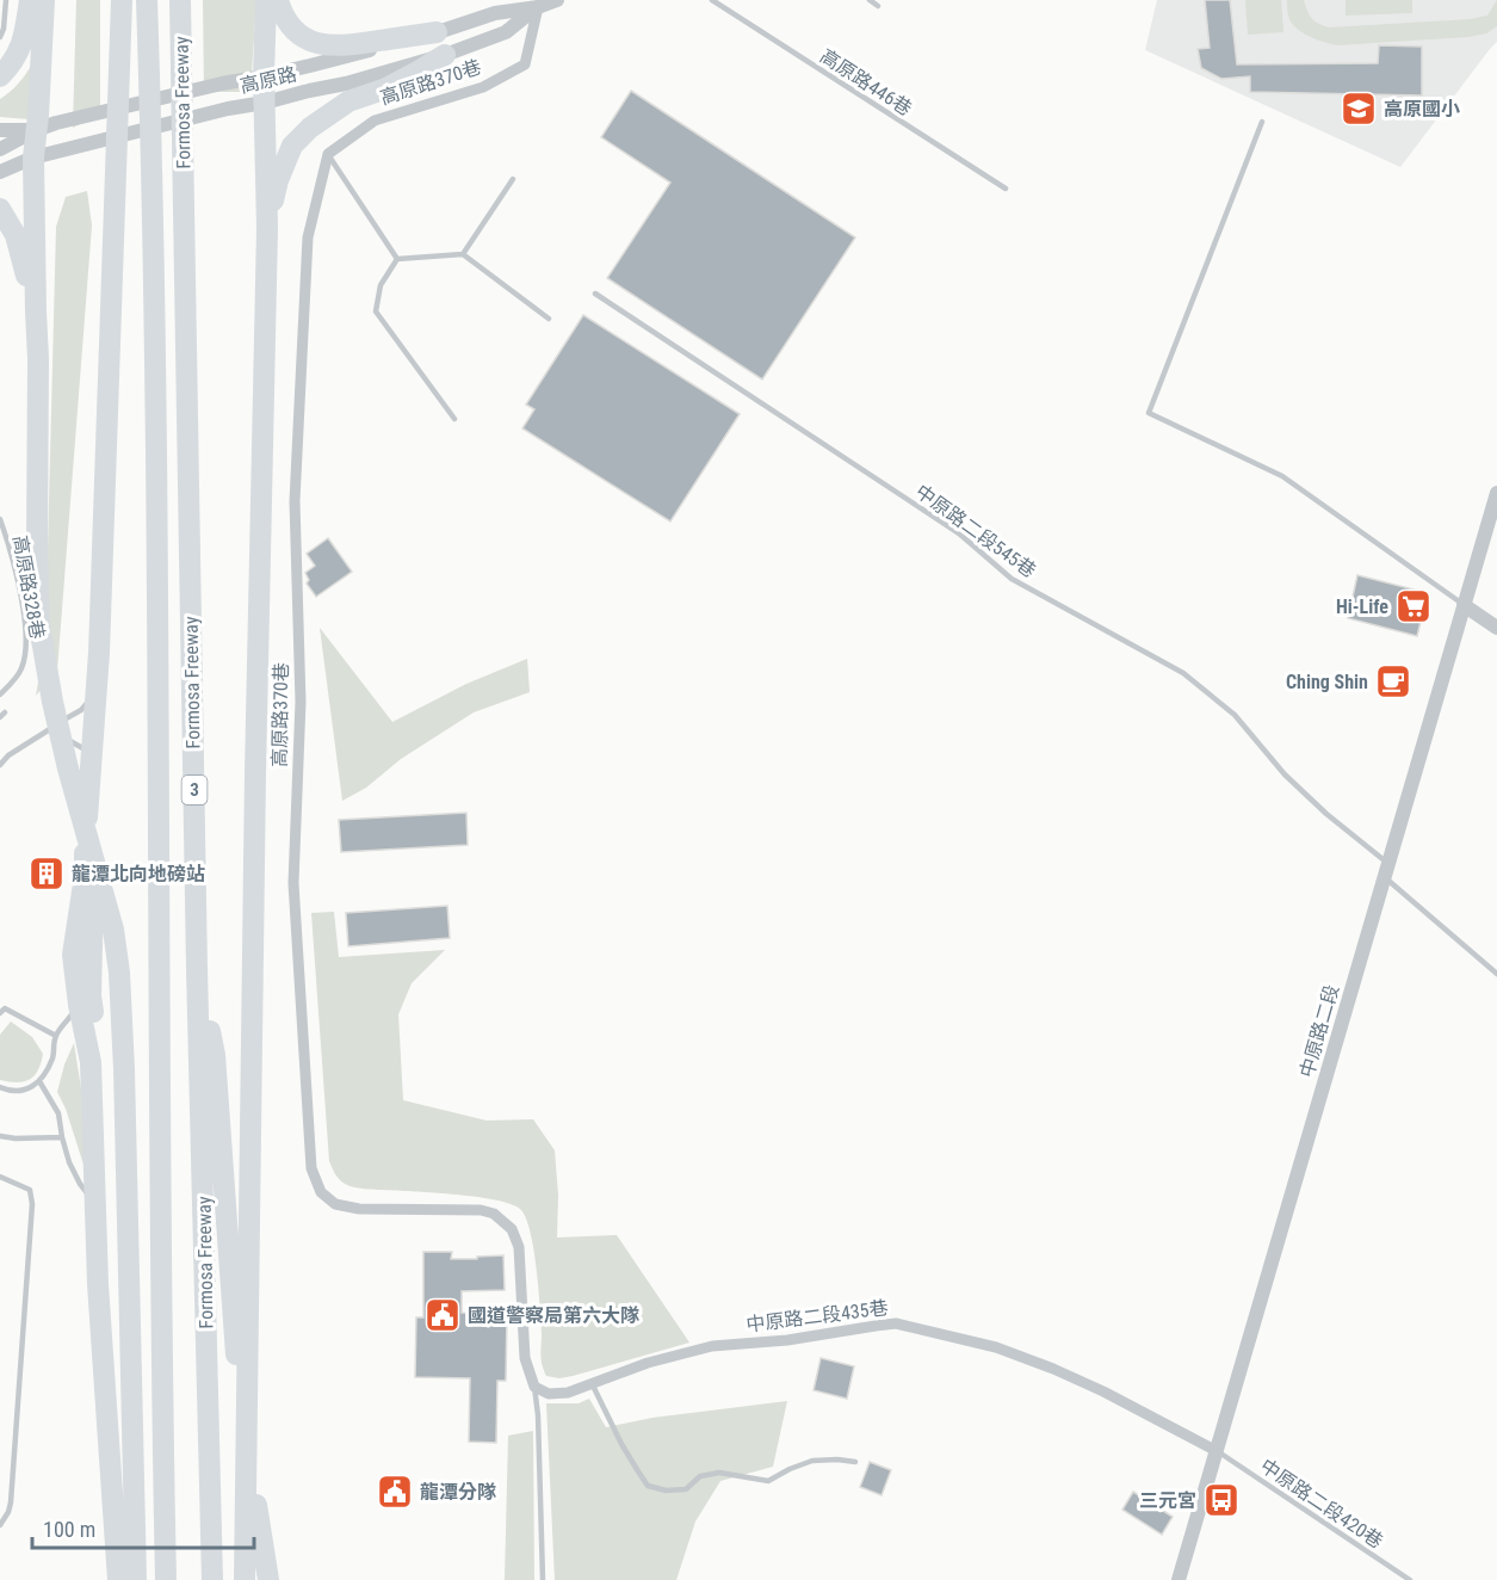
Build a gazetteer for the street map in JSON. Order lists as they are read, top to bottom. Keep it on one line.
{"streets":{"highway":["Formosa Freeway","3"],"street":["高原路","高原路370巷","中原路二段","中原路二段435巷"],"lane":["高原路446巷","中原路二段545巷","高原路328巷","中原路二段420巷"]},"crossings":[["高原路","高原路370巷"],["高原路370巷","中原路二段435巷"],["中原路二段545巷","中原路二段"],["中原路二段","中原路二段435巷"],["中原路二段","中原路二段420巷"],["中原路二段435巷","中原路二段420巷"]],"places":{"school or university":["高原國小"],"supermarket":["Hi-Life"],"cafe":["Ching Shin"],"building":["龍潭北向地磅站"],"public building":["國道警察局第六大隊","龍潭分隊"],"bus stop":["三元宮"]},"scale_bar":"100 m"}
